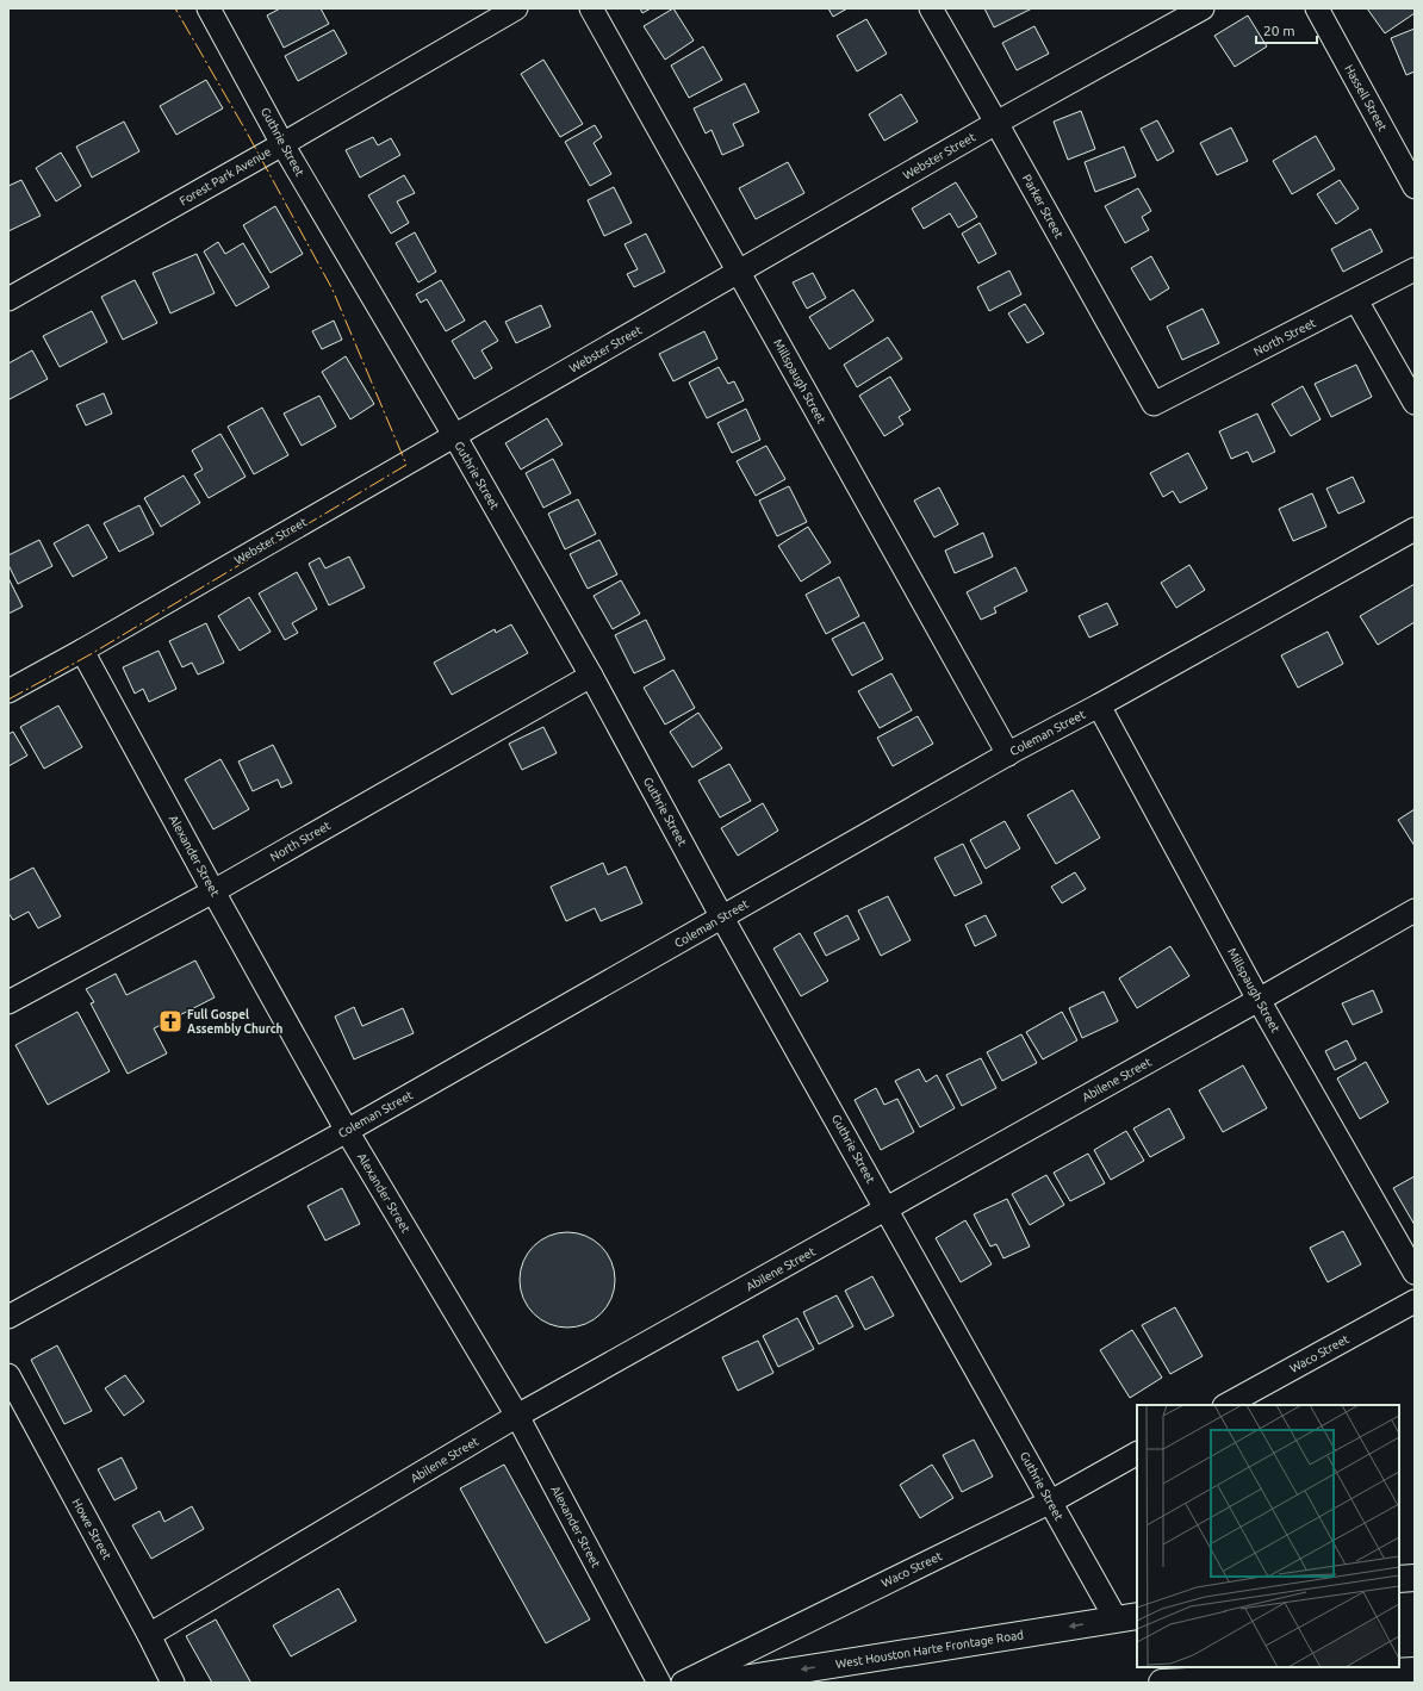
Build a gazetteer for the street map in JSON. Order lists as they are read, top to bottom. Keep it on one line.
{"streets":{"main road":["West Houston Harte Frontage Road"],"street":["Hassell Street","Guthrie Street","Webster Street","Forest Park Avenue","Parker Street","North Street","Millspaugh Street","Coleman Street","Alexander Street","Abilene Street","Waco Street","Howe Street"]},"crossings":[["Guthrie Street","Webster Street"],["Guthrie Street","Forest Park Avenue"],["Guthrie Street","North Street"],["Guthrie Street","Coleman Street"],["Guthrie Street","Abilene Street"],["Guthrie Street","Waco Street"],["Guthrie Street","West Houston Harte Frontage Road"],["Webster Street","Parker Street"],["Webster Street","Millspaugh Street"],["Webster Street","Alexander Street"],["Parker Street","North Street"],["North Street","Alexander Street"],["Millspaugh Street","Coleman Street"],["Millspaugh Street","Abilene Street"],["Coleman Street","Alexander Street"],["Alexander Street","Abilene Street"],["Abilene Street","Howe Street"]],"one_way":["West Houston Harte Frontage Road"],"places":{"church":["Full Gospel Assembly Church"]},"scale_bar":"20 m"}
